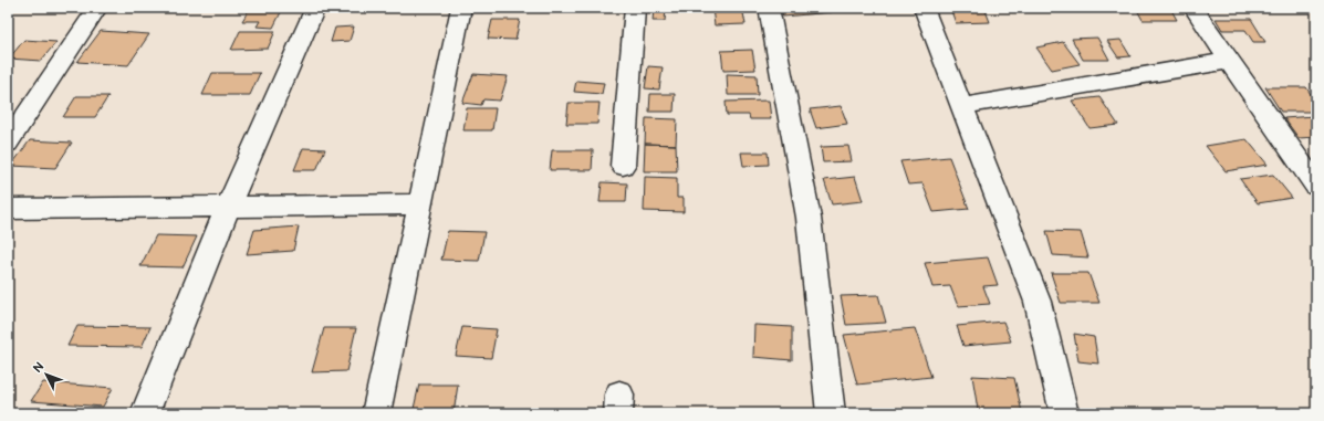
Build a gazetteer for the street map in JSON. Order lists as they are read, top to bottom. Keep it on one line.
{"north":"top left"}
